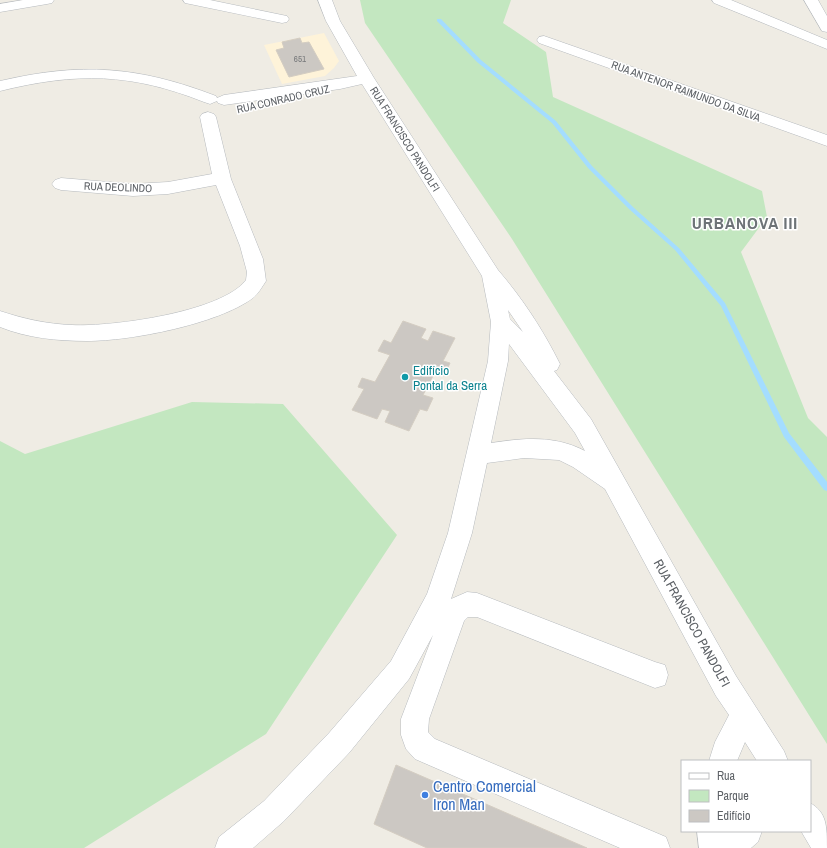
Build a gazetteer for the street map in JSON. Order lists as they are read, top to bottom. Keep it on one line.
{"streets":{"street":["RUA ANTENOR RAIMUNDO DA SILVA","RUA CONRADO CRUZ","RUA FRANCISCO PANDOLFI","RUA DEOLINDO"]},"crossings":[["RUA CONRADO CRUZ","RUA FRANCISCO PANDOLFI"]],"districts":["URBANOVA III"],"places":["Edifício Pontal da Serra","Centro Comercial Iron Man"],"house_numbers":["651"],"legend":["Rua","Parque","Edifício"]}
